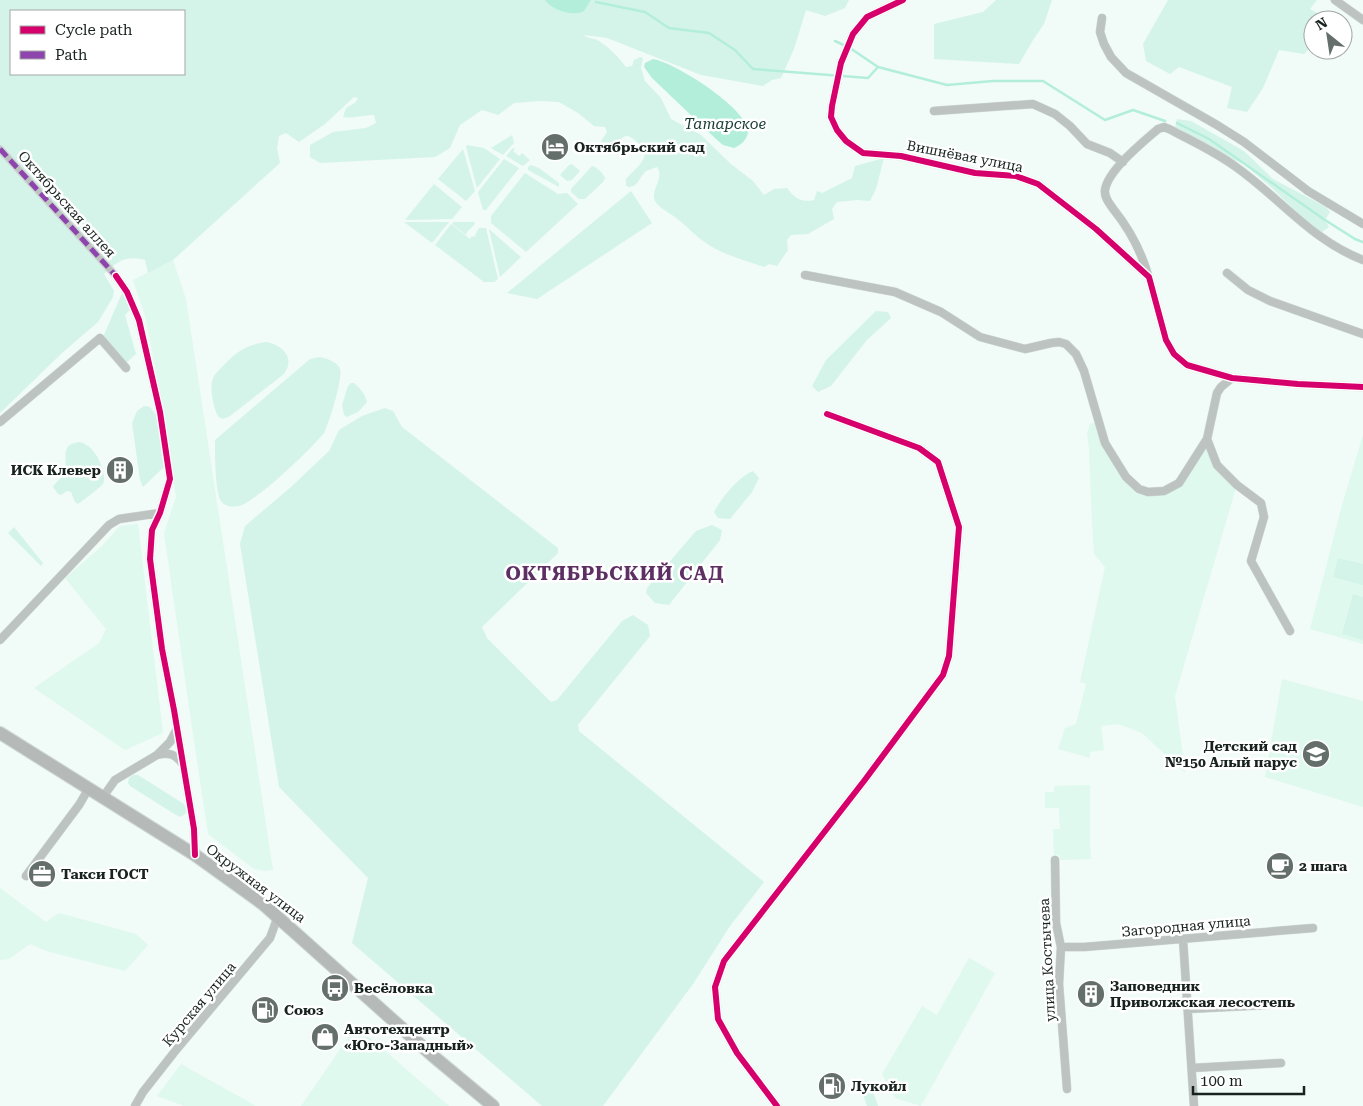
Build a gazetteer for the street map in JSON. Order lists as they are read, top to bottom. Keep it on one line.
{"streets":{"main road":["Окружная улица"],"street":["Вишнёвая улица","Октябрьская аллея","Загородная улица","улица Костычева","Курская улица"]},"crossings":[["Окружная улица","Курская улица"],["Загородная улица","улица Костычева"]],"districts":["ОКТЯБРЬСКИЙ САД"],"water":["Татарское"],"places":{"hotel":["Октябрьский сад"],"building":["ИСК Клевер","Заповедник Приволжская лесостепь"],"school or university":["Детский сад №150 Алый парус"],"cafe":["2 шага"],"office":["Такси ГОСТ"],"bus stop":["Весёловка"],"fuel station":["Союз","Лукойл"],"shop":["Автотехцентр «Юго-Западный»"]},"legend":["Cycle path","Path"],"scale_bar":"100 m","north":"top left"}
